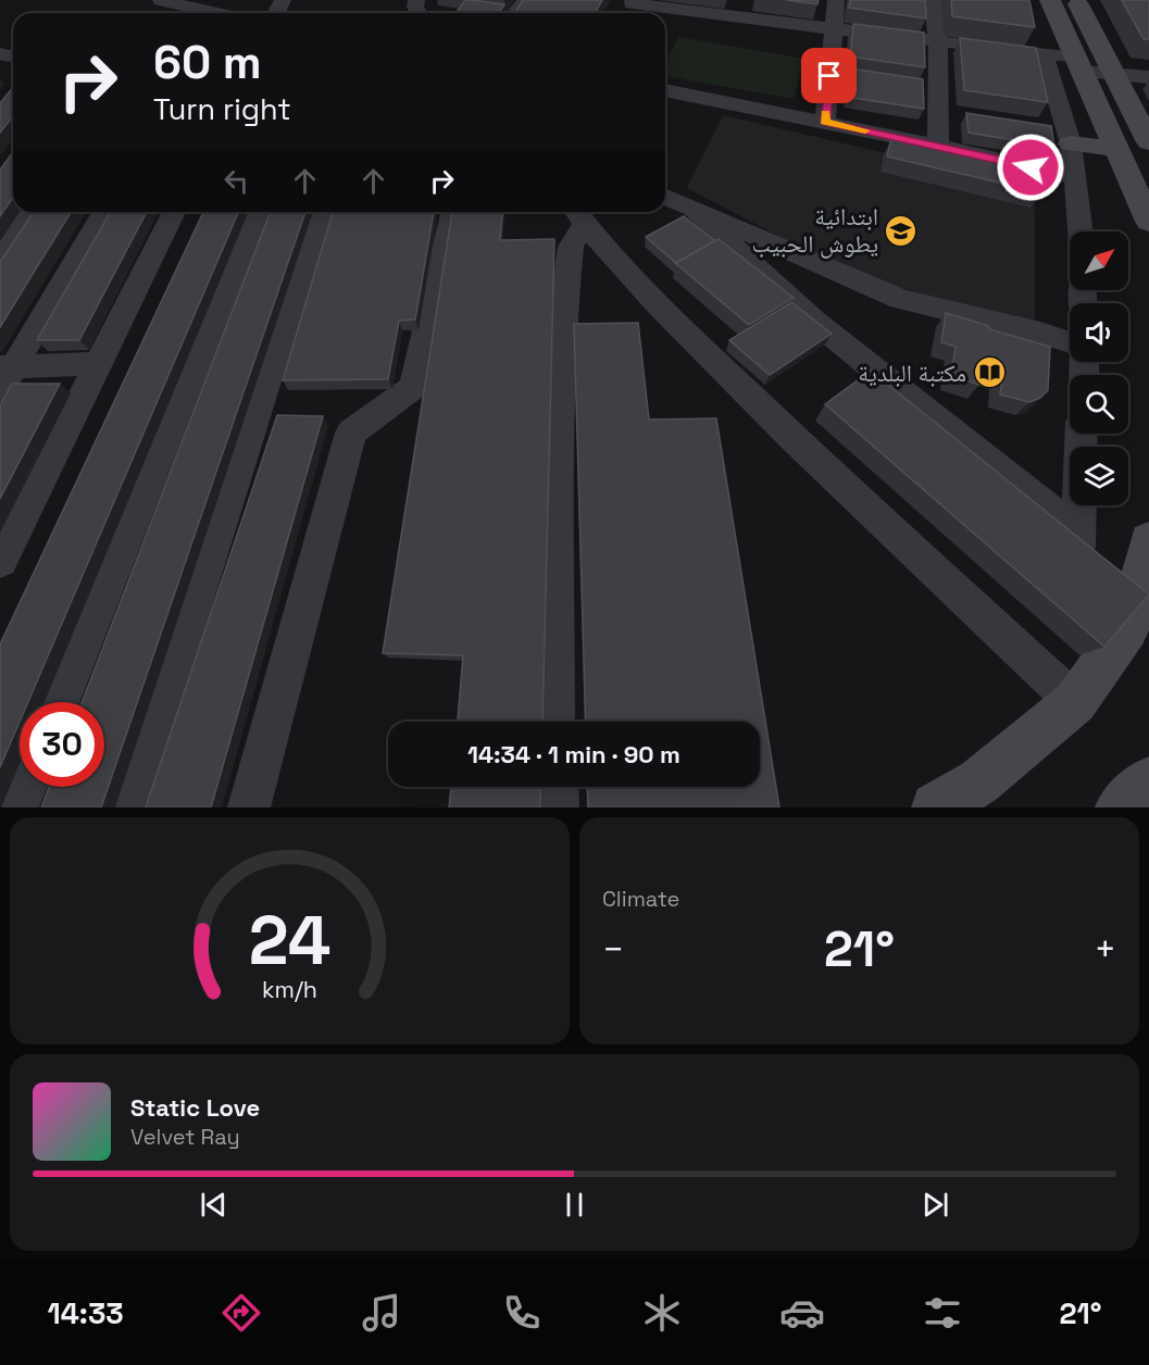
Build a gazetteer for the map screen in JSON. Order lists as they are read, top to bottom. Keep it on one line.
{"places":{"school or university":["ابتدائية يطوش الحبيب"],"library":["مكتبة البلدية"]},"north":"top right","page":{"turn":["60 m","Turn right"],"limit":"30","trip":"14:34 · 1 min · 90 m","tile":"Climate","heat":["−","21°","+"],"song":["Static Love","Velvet Ray"],"tabs":["14:33","21°"],"gauge":["24","km/h"]}}
